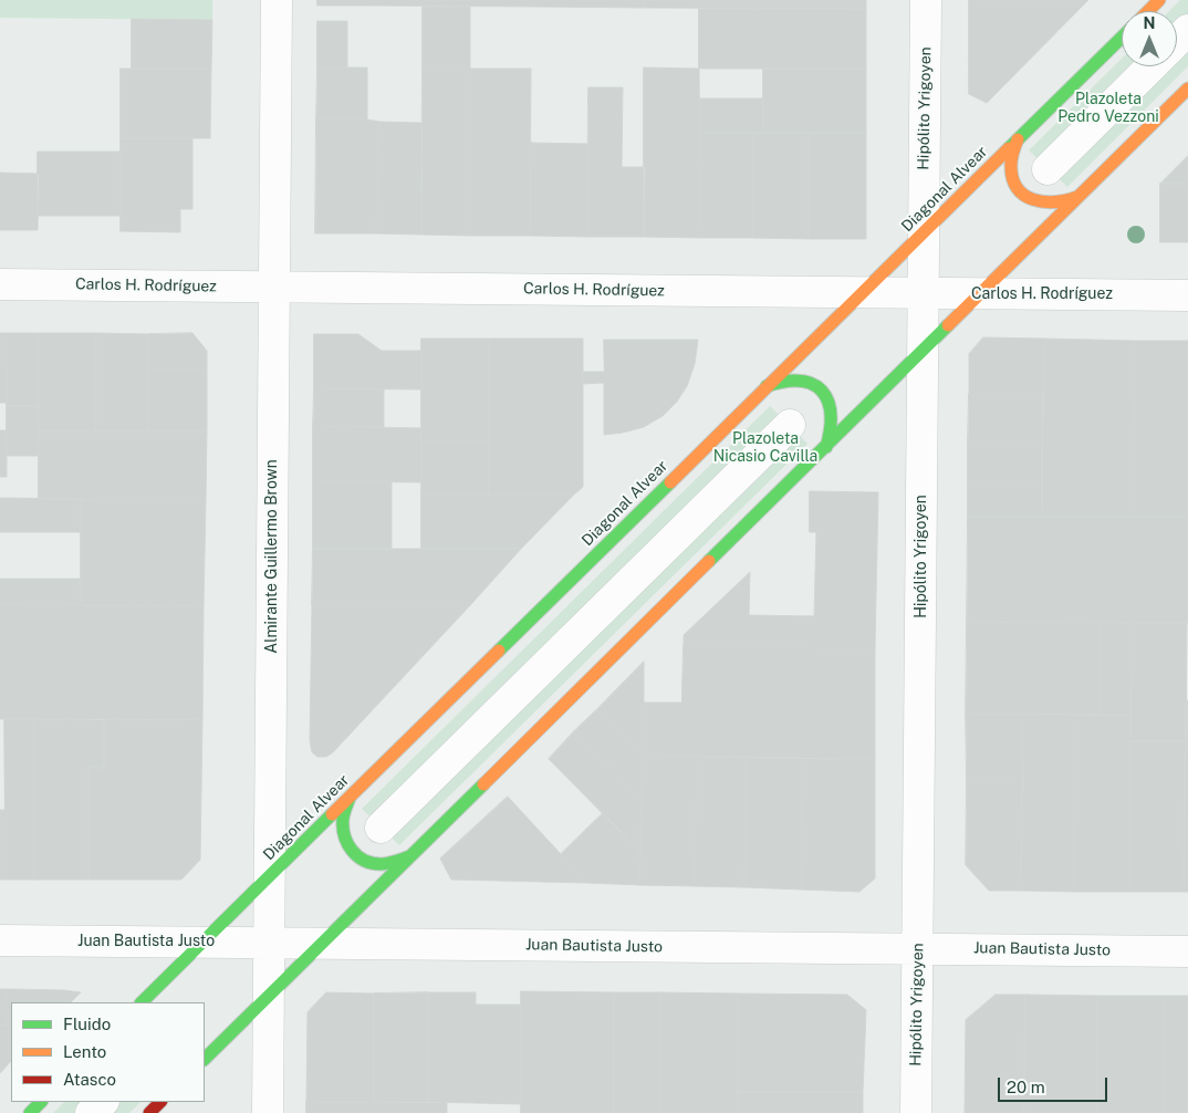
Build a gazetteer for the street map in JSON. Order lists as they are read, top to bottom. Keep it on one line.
{"streets":{"main road":["Diagonal Alvear"],"street":["Hipólito Yrigoyen","Carlos H. Rodríguez","Almirante Guillermo Brown","Juan Bautista Justo"]},"crossings":[["Hipólito Yrigoyen","Diagonal Alvear"],["Hipólito Yrigoyen","Carlos H. Rodríguez"],["Hipólito Yrigoyen","Juan Bautista Justo"],["Diagonal Alvear","Carlos H. Rodríguez"],["Diagonal Alvear","Almirante Guillermo Brown"],["Diagonal Alvear","Juan Bautista Justo"],["Carlos H. Rodríguez","Almirante Guillermo Brown"],["Almirante Guillermo Brown","Juan Bautista Justo"]],"parks":["Plazoleta Pedro Vezzoni","Plazoleta Nicasio Cavilla"],"legend":["Fluido","Lento","Atasco"],"scale_bar":"20 m","north":"top"}
